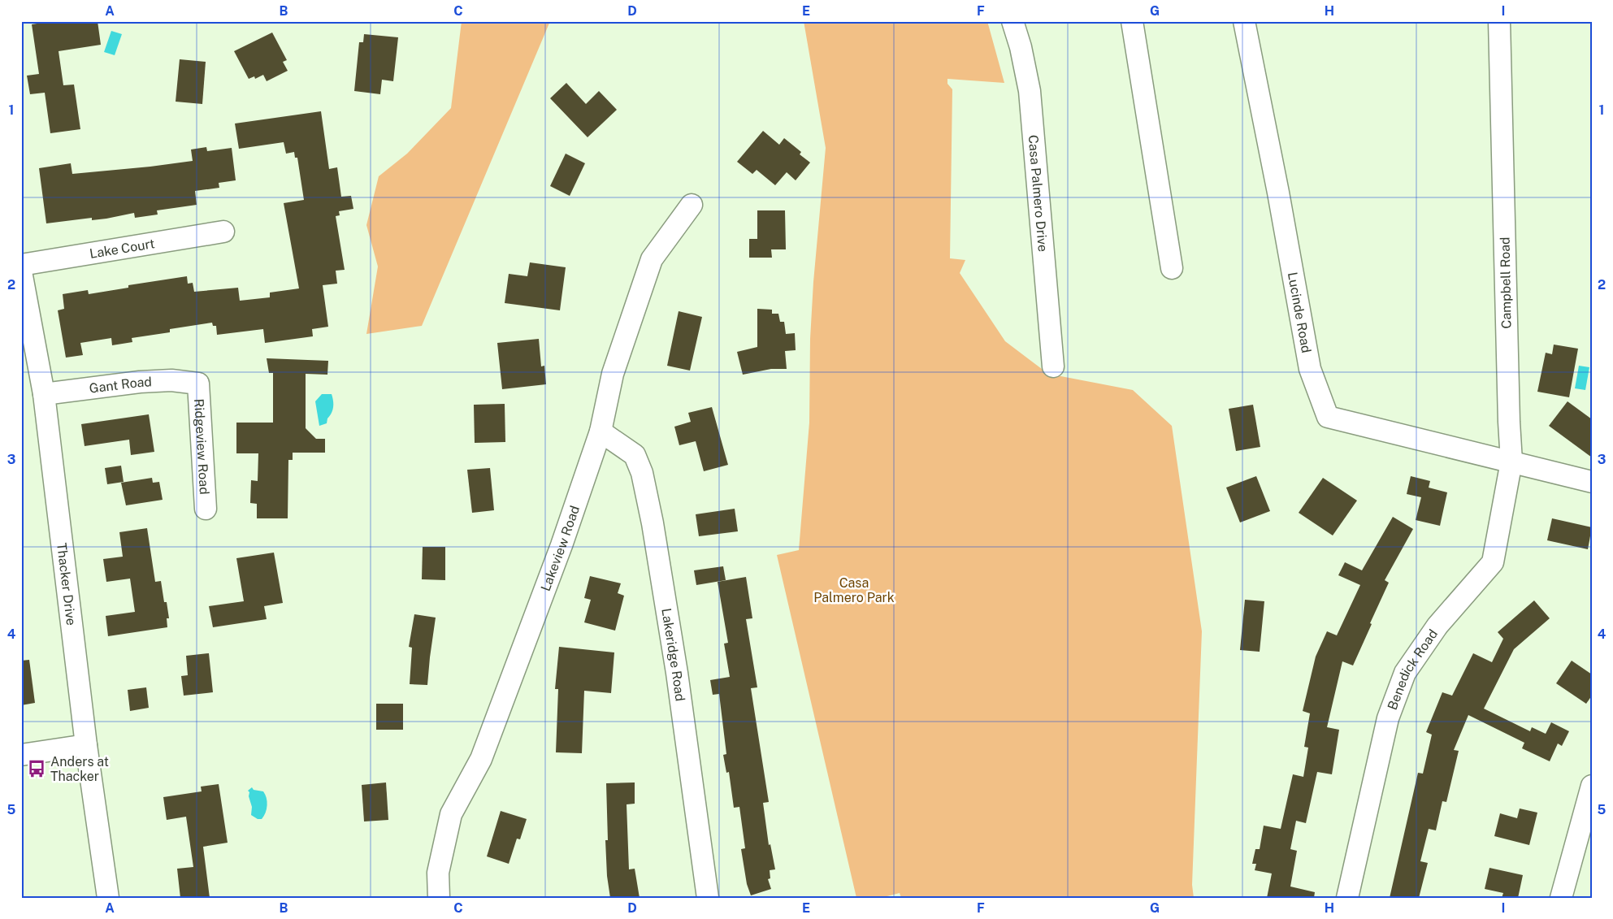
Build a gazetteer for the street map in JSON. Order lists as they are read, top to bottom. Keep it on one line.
{"streets":{"street":["Casa Palmero Drive","Lake Court","Campbell Road","Lucinde Road","Gant Road","Ridgeview Road","Lakeview Road","Thacker Drive","Lakeridge Road","Benedick Road"]},"crossings":[["Campbell Road","Lucinde Road"],["Campbell Road","Benedick Road"],["Lucinde Road","Benedick Road"],["Gant Road","Ridgeview Road"],["Gant Road","Thacker Drive"],["Lakeview Road","Lakeridge Road"]],"parks":["Casa Palmero Park"],"places":{"bus stop":["Anders at Thacker"]},"grid":{"columns":["A","B","C","D","E","F","G","H","I"],"rows":["1","2","3","4","5"]}}
